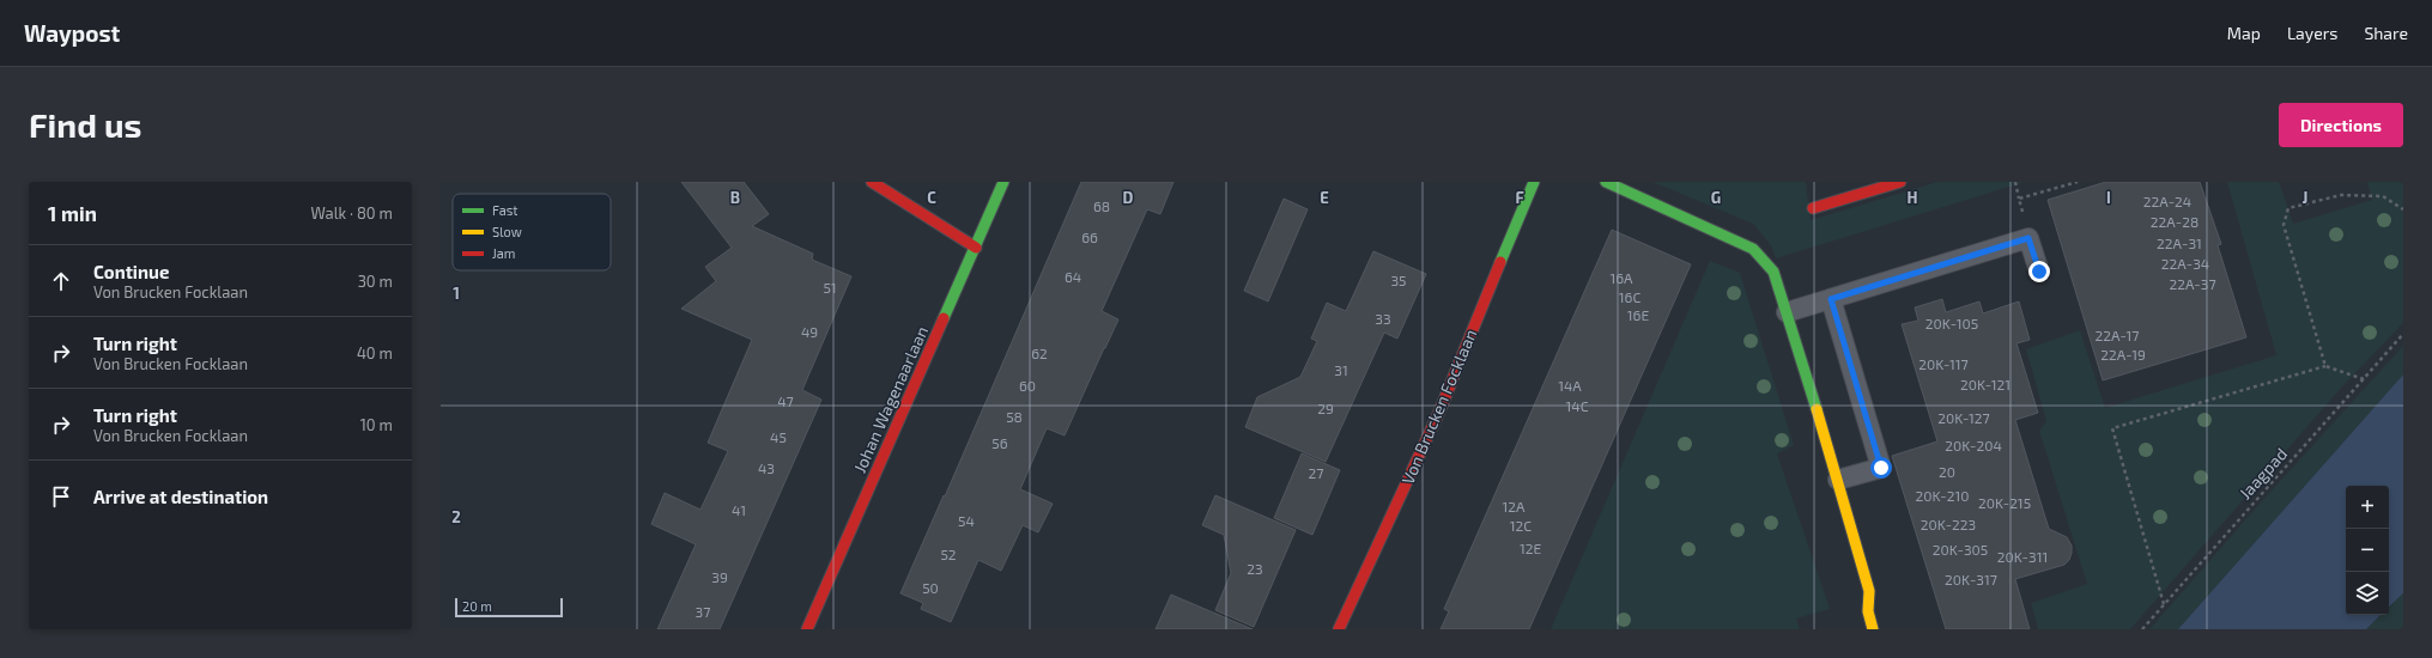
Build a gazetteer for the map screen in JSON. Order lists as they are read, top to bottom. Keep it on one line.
{"streets":{"street":["Johan Wagenaarlaan","Von Brucken Focklaan"],"path":["Jaagpad"]},"house_numbers":["22A-24","68","22A-28","66","22A-31","22A-34","64","16A","35","22A-37","51","16C","16E","33","20K-105","49","22A-17","62","22A-19","20K-117","31","20K-121","60","14A","47","14C","29","58","20K-127","45","56","20K-204","43","20","27","20K-210","20K-215","12A","41","54","20K-223","12C","12E","20K-305","52","20K-311","23","39","20K-317","50","37"],"legend":["Fast","Slow","Jam"],"scale_bar":"20 m","page":{"header":"Waypost","nav":["Map","Layers","Share"],"buttons":"Directions","title":"Find us","heading":["1 min","Walk · 80 m"],"list":[["Continue","Von Brucken Focklaan","30 m"],["Turn right","Von Brucken Focklaan","40 m"],["Turn right","Von Brucken Focklaan","10 m"],"Arrive at destination"],"map_buttons":["+","−"],"scale":"20 m"},"grid":{"columns":["B","C","D","E","F","G","H","I","J"],"rows":["1","2"]}}
